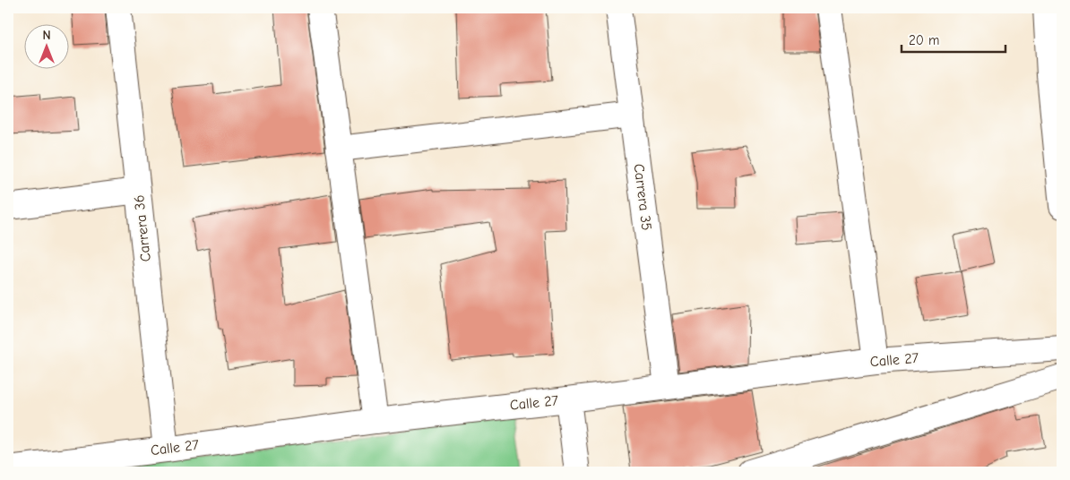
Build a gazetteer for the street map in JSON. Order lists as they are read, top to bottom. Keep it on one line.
{"streets":{"street":["Carrera 35","Carrera 36","Calle 27"]},"crossings":[["Carrera 35","Calle 27"],["Carrera 36","Calle 27"]],"scale_bar":"20 m","north":"top"}
